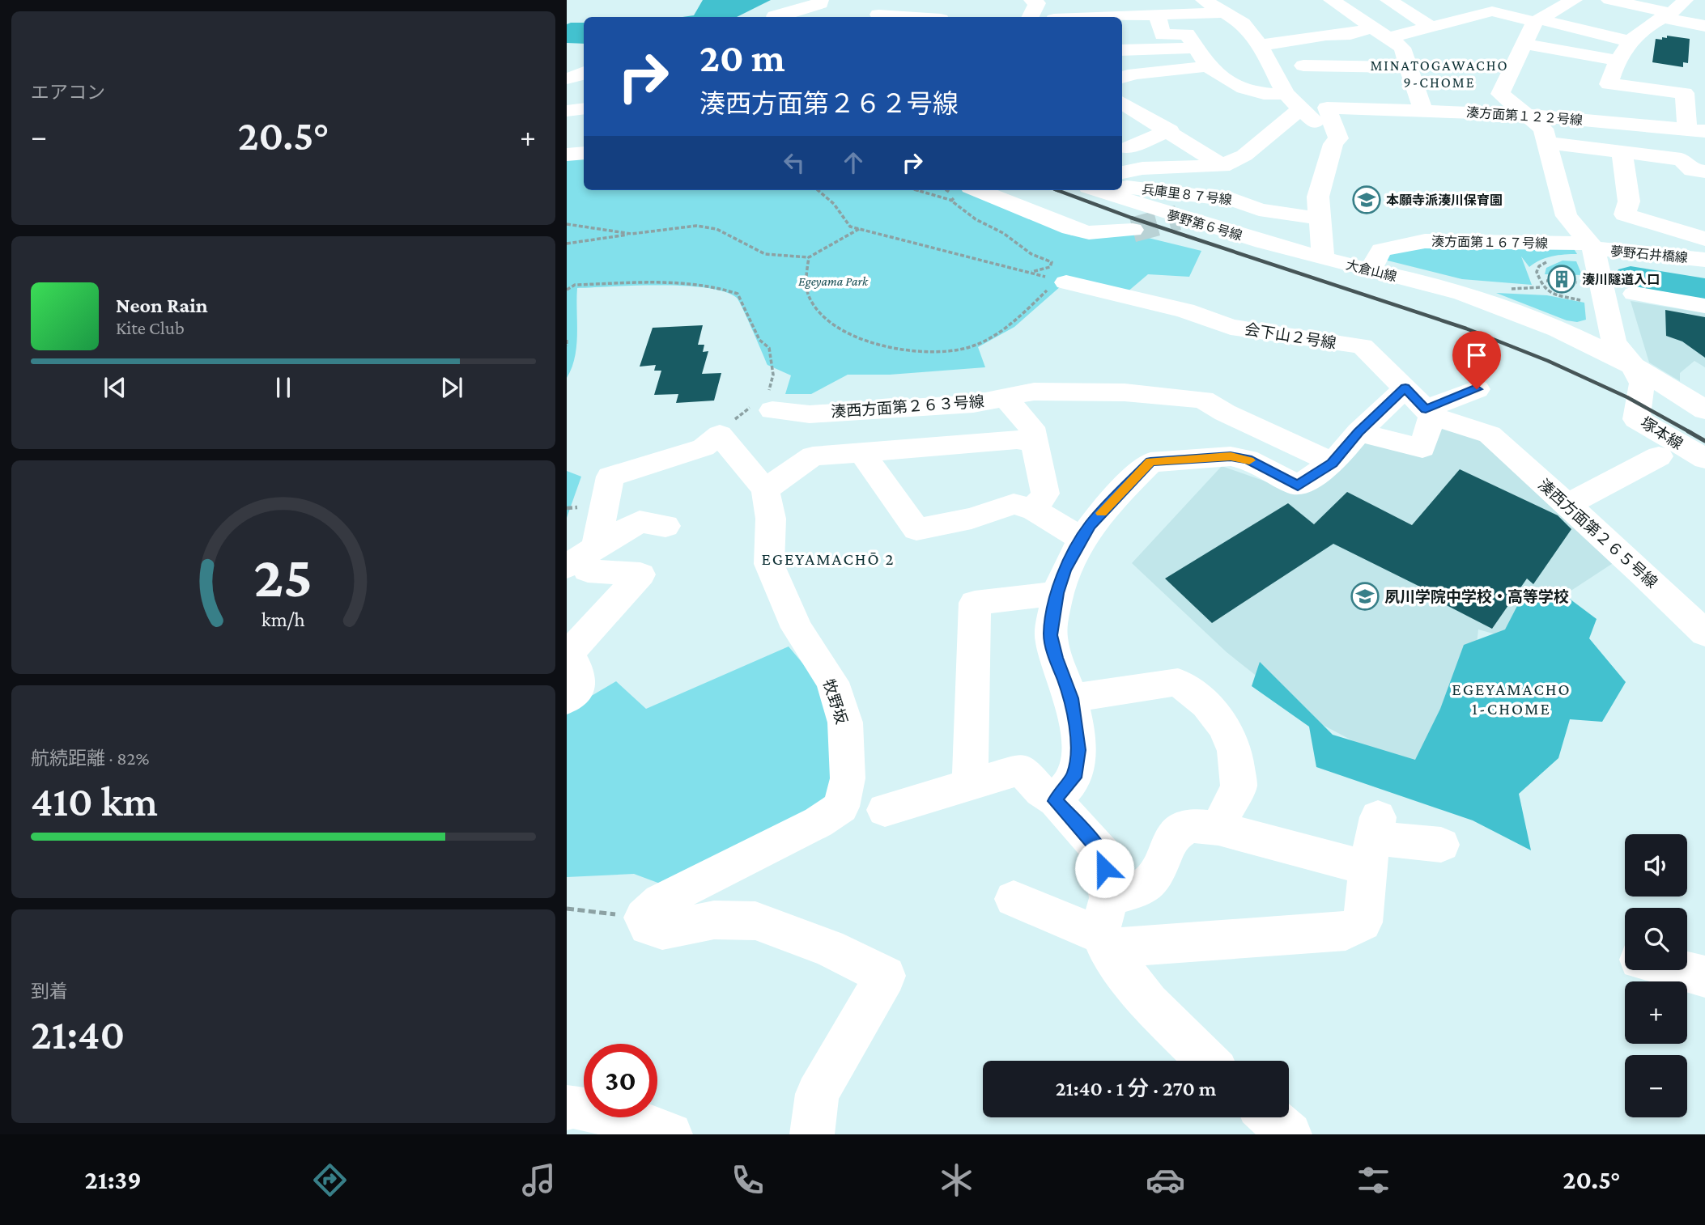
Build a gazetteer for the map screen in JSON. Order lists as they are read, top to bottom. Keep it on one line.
{"streets":{"street":["湊方面第１２２号線","兵庫里８７号線","夢野第６号線","湊方面第１６７号線","夢野石井橋線","大倉山線","会下山２号線","湊西方面第２６３号線","塚本線","湊西方面第２６５号線","牧野坂"]},"crossings":[["夢野第６号線","大倉山線"],["湊方面第１６７号線","夢野石井橋線"],["湊方面第１６７号線","大倉山線"],["大倉山線","塚本線"],["会下山２号線","湊西方面第２６５号線"]],"districts":["MINATOGAWACHO 9-CHOME","EGEYAMACHŌ 2","EGEYAMACHO 1-CHOME"],"parks":["Egeyama Park"],"places":{"school or university":["本願寺派湊川保育園","夙川学院中学校・高等学校"],"building":["湊川隧道入口"]},"page":{"tile":["エアコン",["航続距離 · 82%","410 km"],["到着","21:40"]],"turn":["20 m","湊西方面第２６２号線"],"heat":["−","20.5°","+"],"song":["Neon Rain","Kite Club"],"map_buttons":["+","−"],"limit":"30","trip":"21:40 · 1 分 · 270 m","tabs":["21:39","20.5°"],"gauge":["25","km/h"]}}
